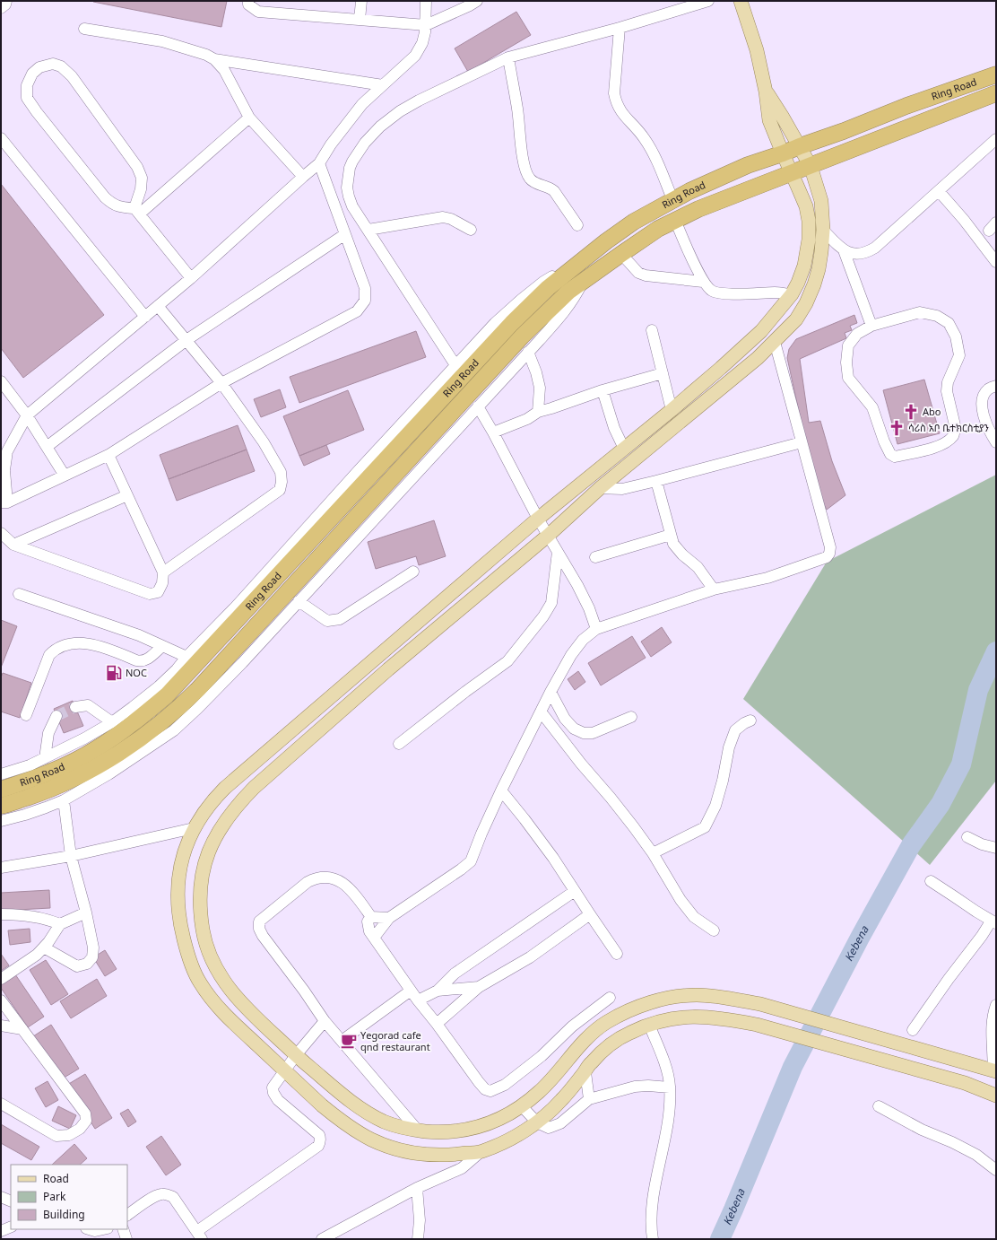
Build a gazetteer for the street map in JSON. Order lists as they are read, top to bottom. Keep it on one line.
{"streets":{"highway":["Ring Road"]},"water":["Kebena"],"places":{"church":["Abo","ሳሪስ አቦ ቤተክርስቲያን"],"fuel station":["NOC"],"cafe":["Yegorad cafe qnd restaurant"]},"legend":["Road","Park","Building"]}
